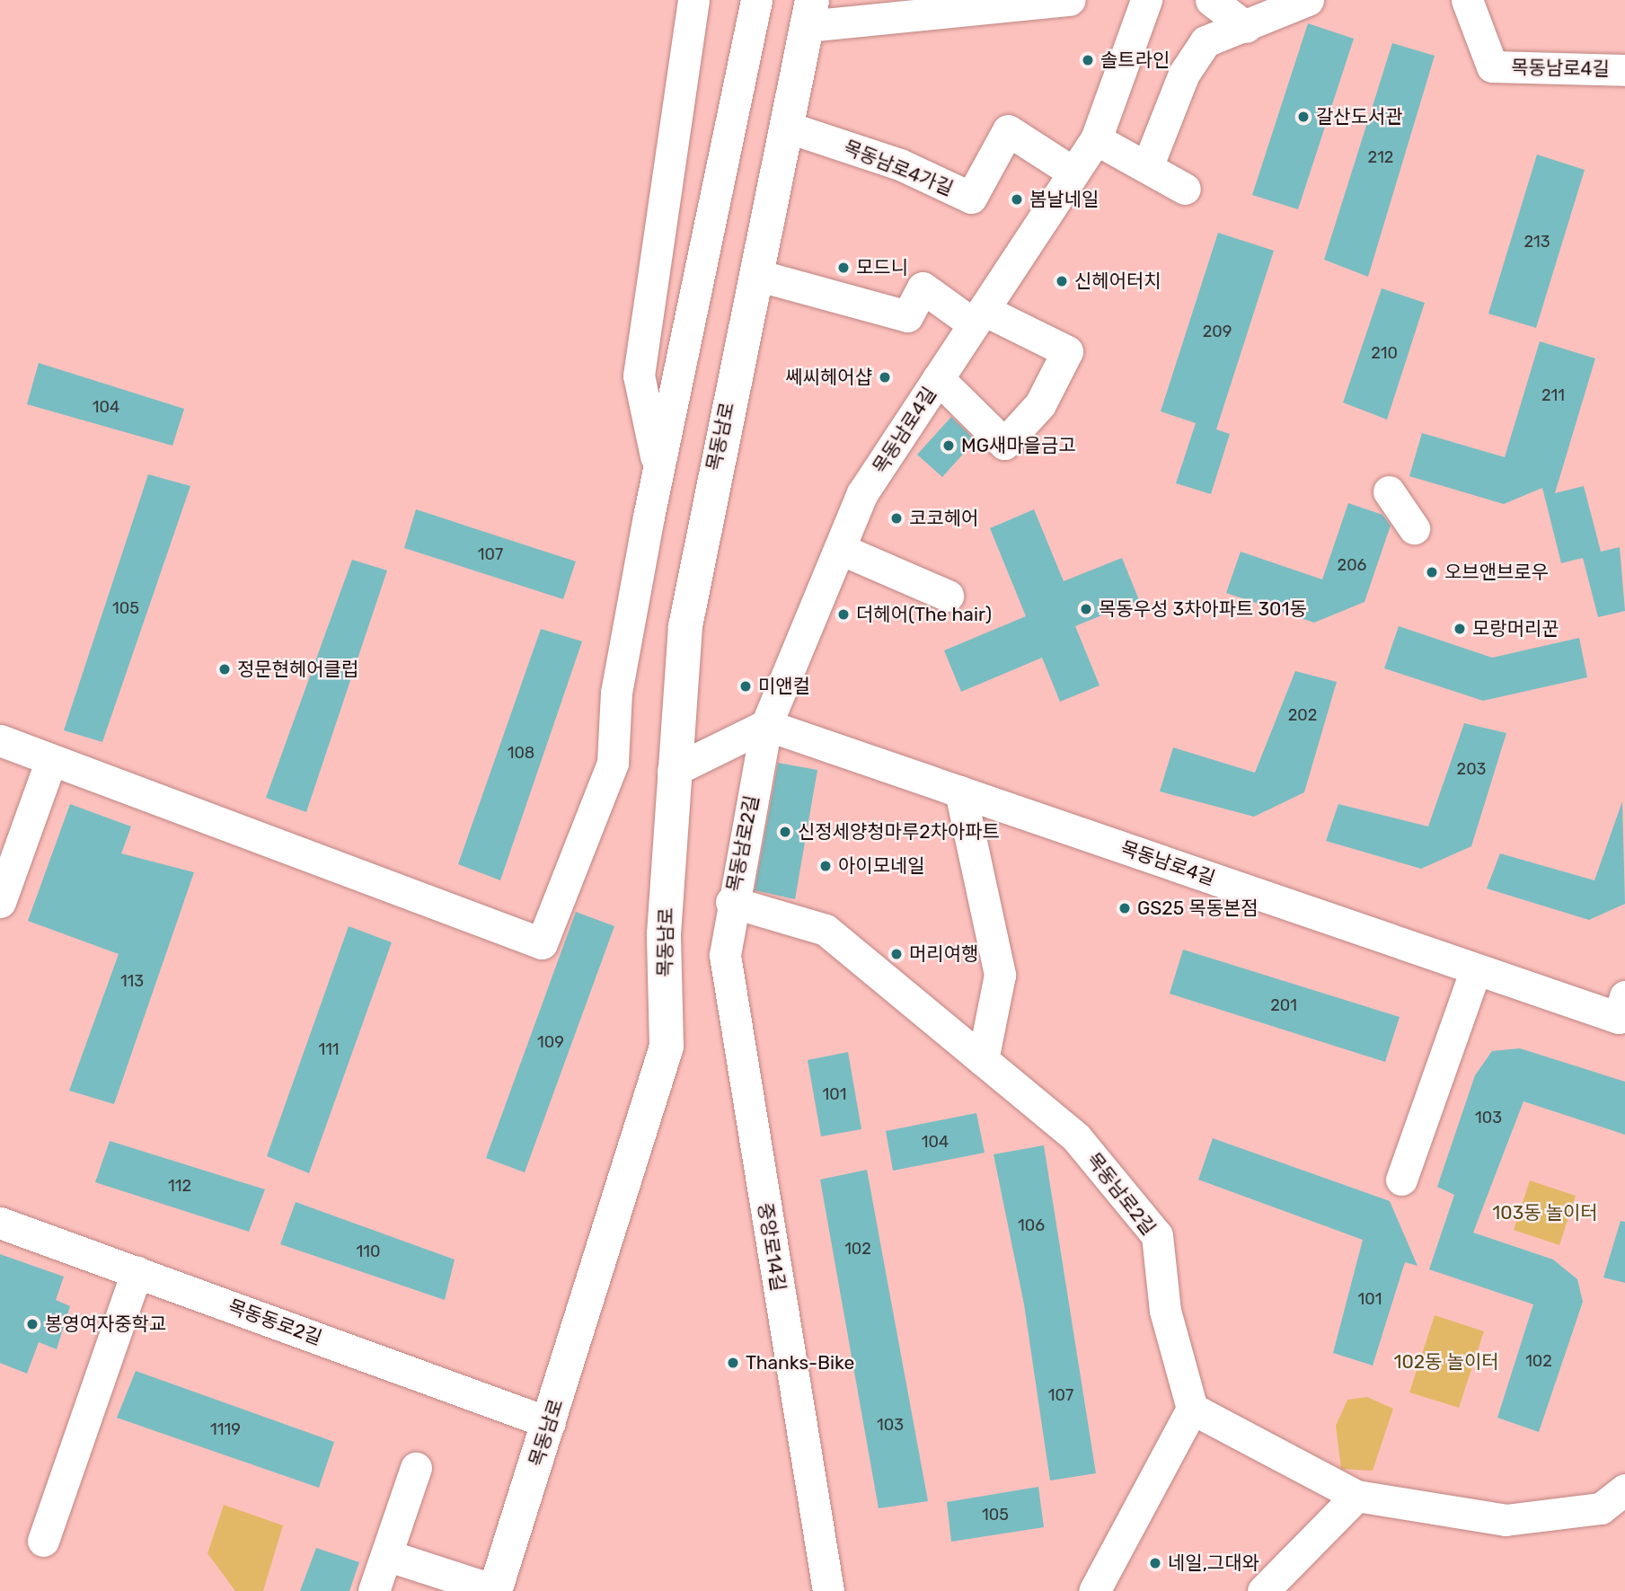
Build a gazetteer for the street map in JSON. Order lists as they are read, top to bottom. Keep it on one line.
{"streets":{"main road":["목동남로"],"street":["목동남로4길","목동남로4가길","목동남로2길","중앙로14길","목동동로2길"]},"crossings":[["목동남로4길","목동남로4가길"],["목동남로4길","목동남로2길"],["목동남로4가길","목동남로"],["목동남로","목동동로2길"],["목동남로2길","중앙로14길"]],"parks":["103동 놀이터","102동 놀이터"],"places":["솔트라인","갈산도서관","봄날네일","모드니","신헤어터치","쎄씨헤어샵","MG새마을금고","코코헤어","오브앤브로우","목동우성 3차아파트 301동","더헤어(The hair)","모랑머리꾼","정문현헤어클럽","미앤컬","신정세양청마루2차아파트","아이모네일","GS25 목동본점","머리여행","봉영여자중학교","Thanks-Bike","네일,그대와"],"house_numbers":["212","213","209","210","211","104","107","206","105","202","108","203","113","201","109","111","101","103","104","112","106","102","110","101","102","107","103","1119","105"]}
